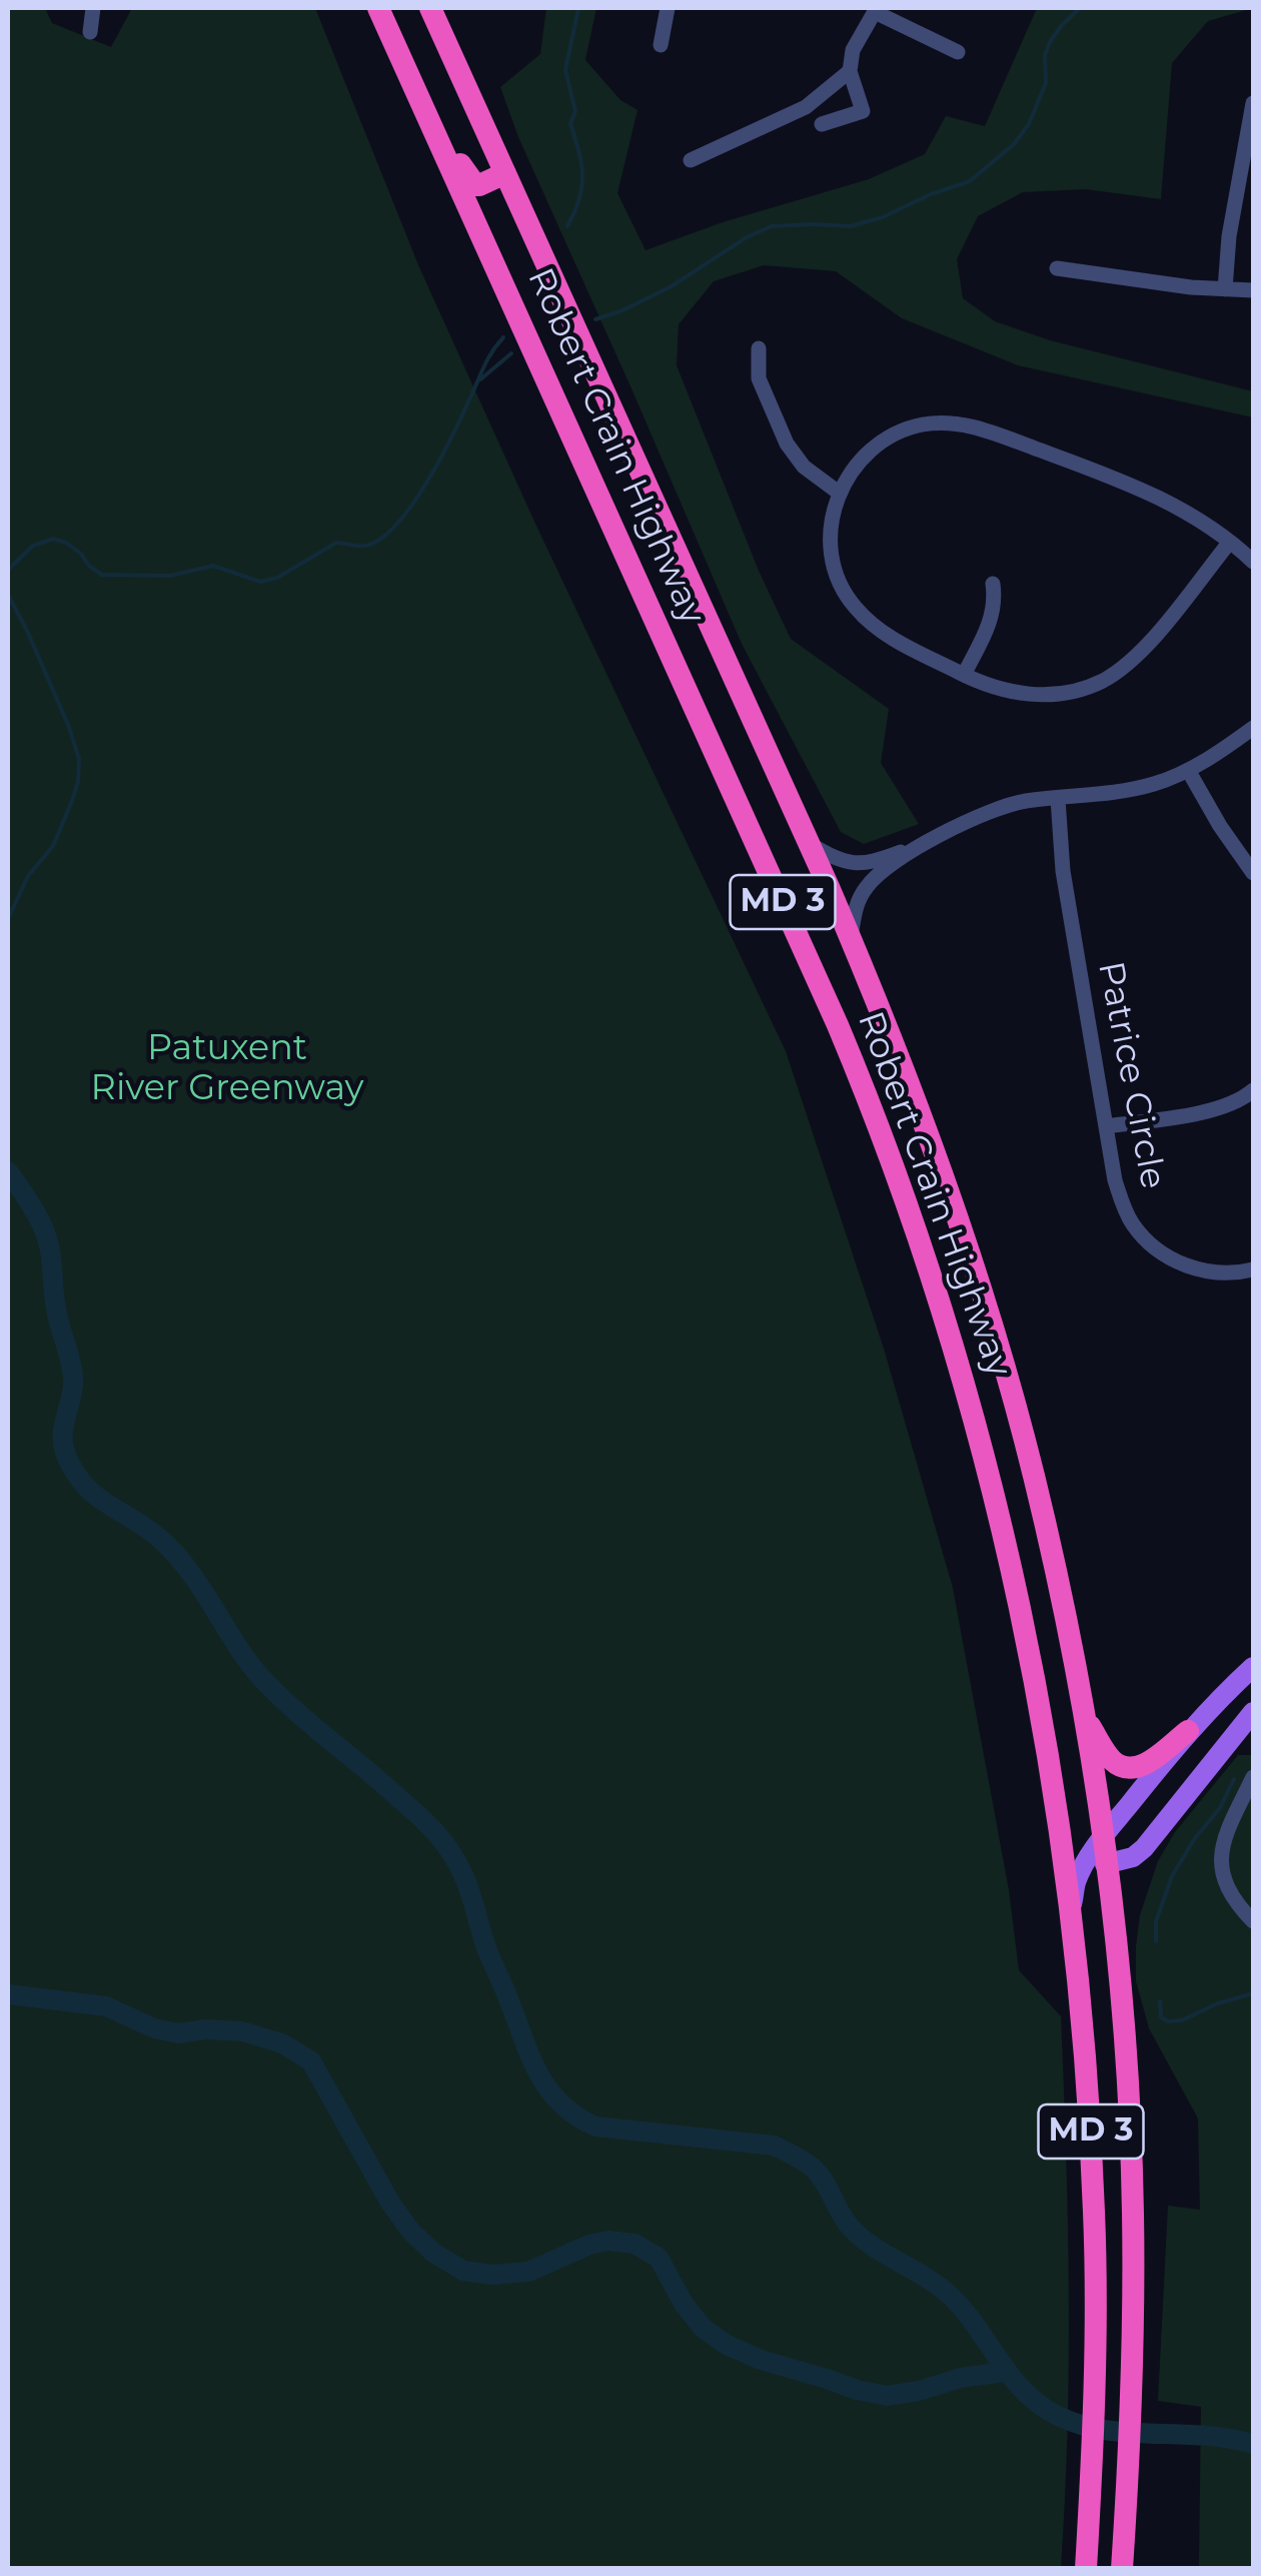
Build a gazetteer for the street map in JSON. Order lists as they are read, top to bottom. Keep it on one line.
{"streets":{"highway":["Robert Crain Highway","MD 3"],"street":["Patrice Circle"]},"parks":["Patuxent River Greenway"]}
